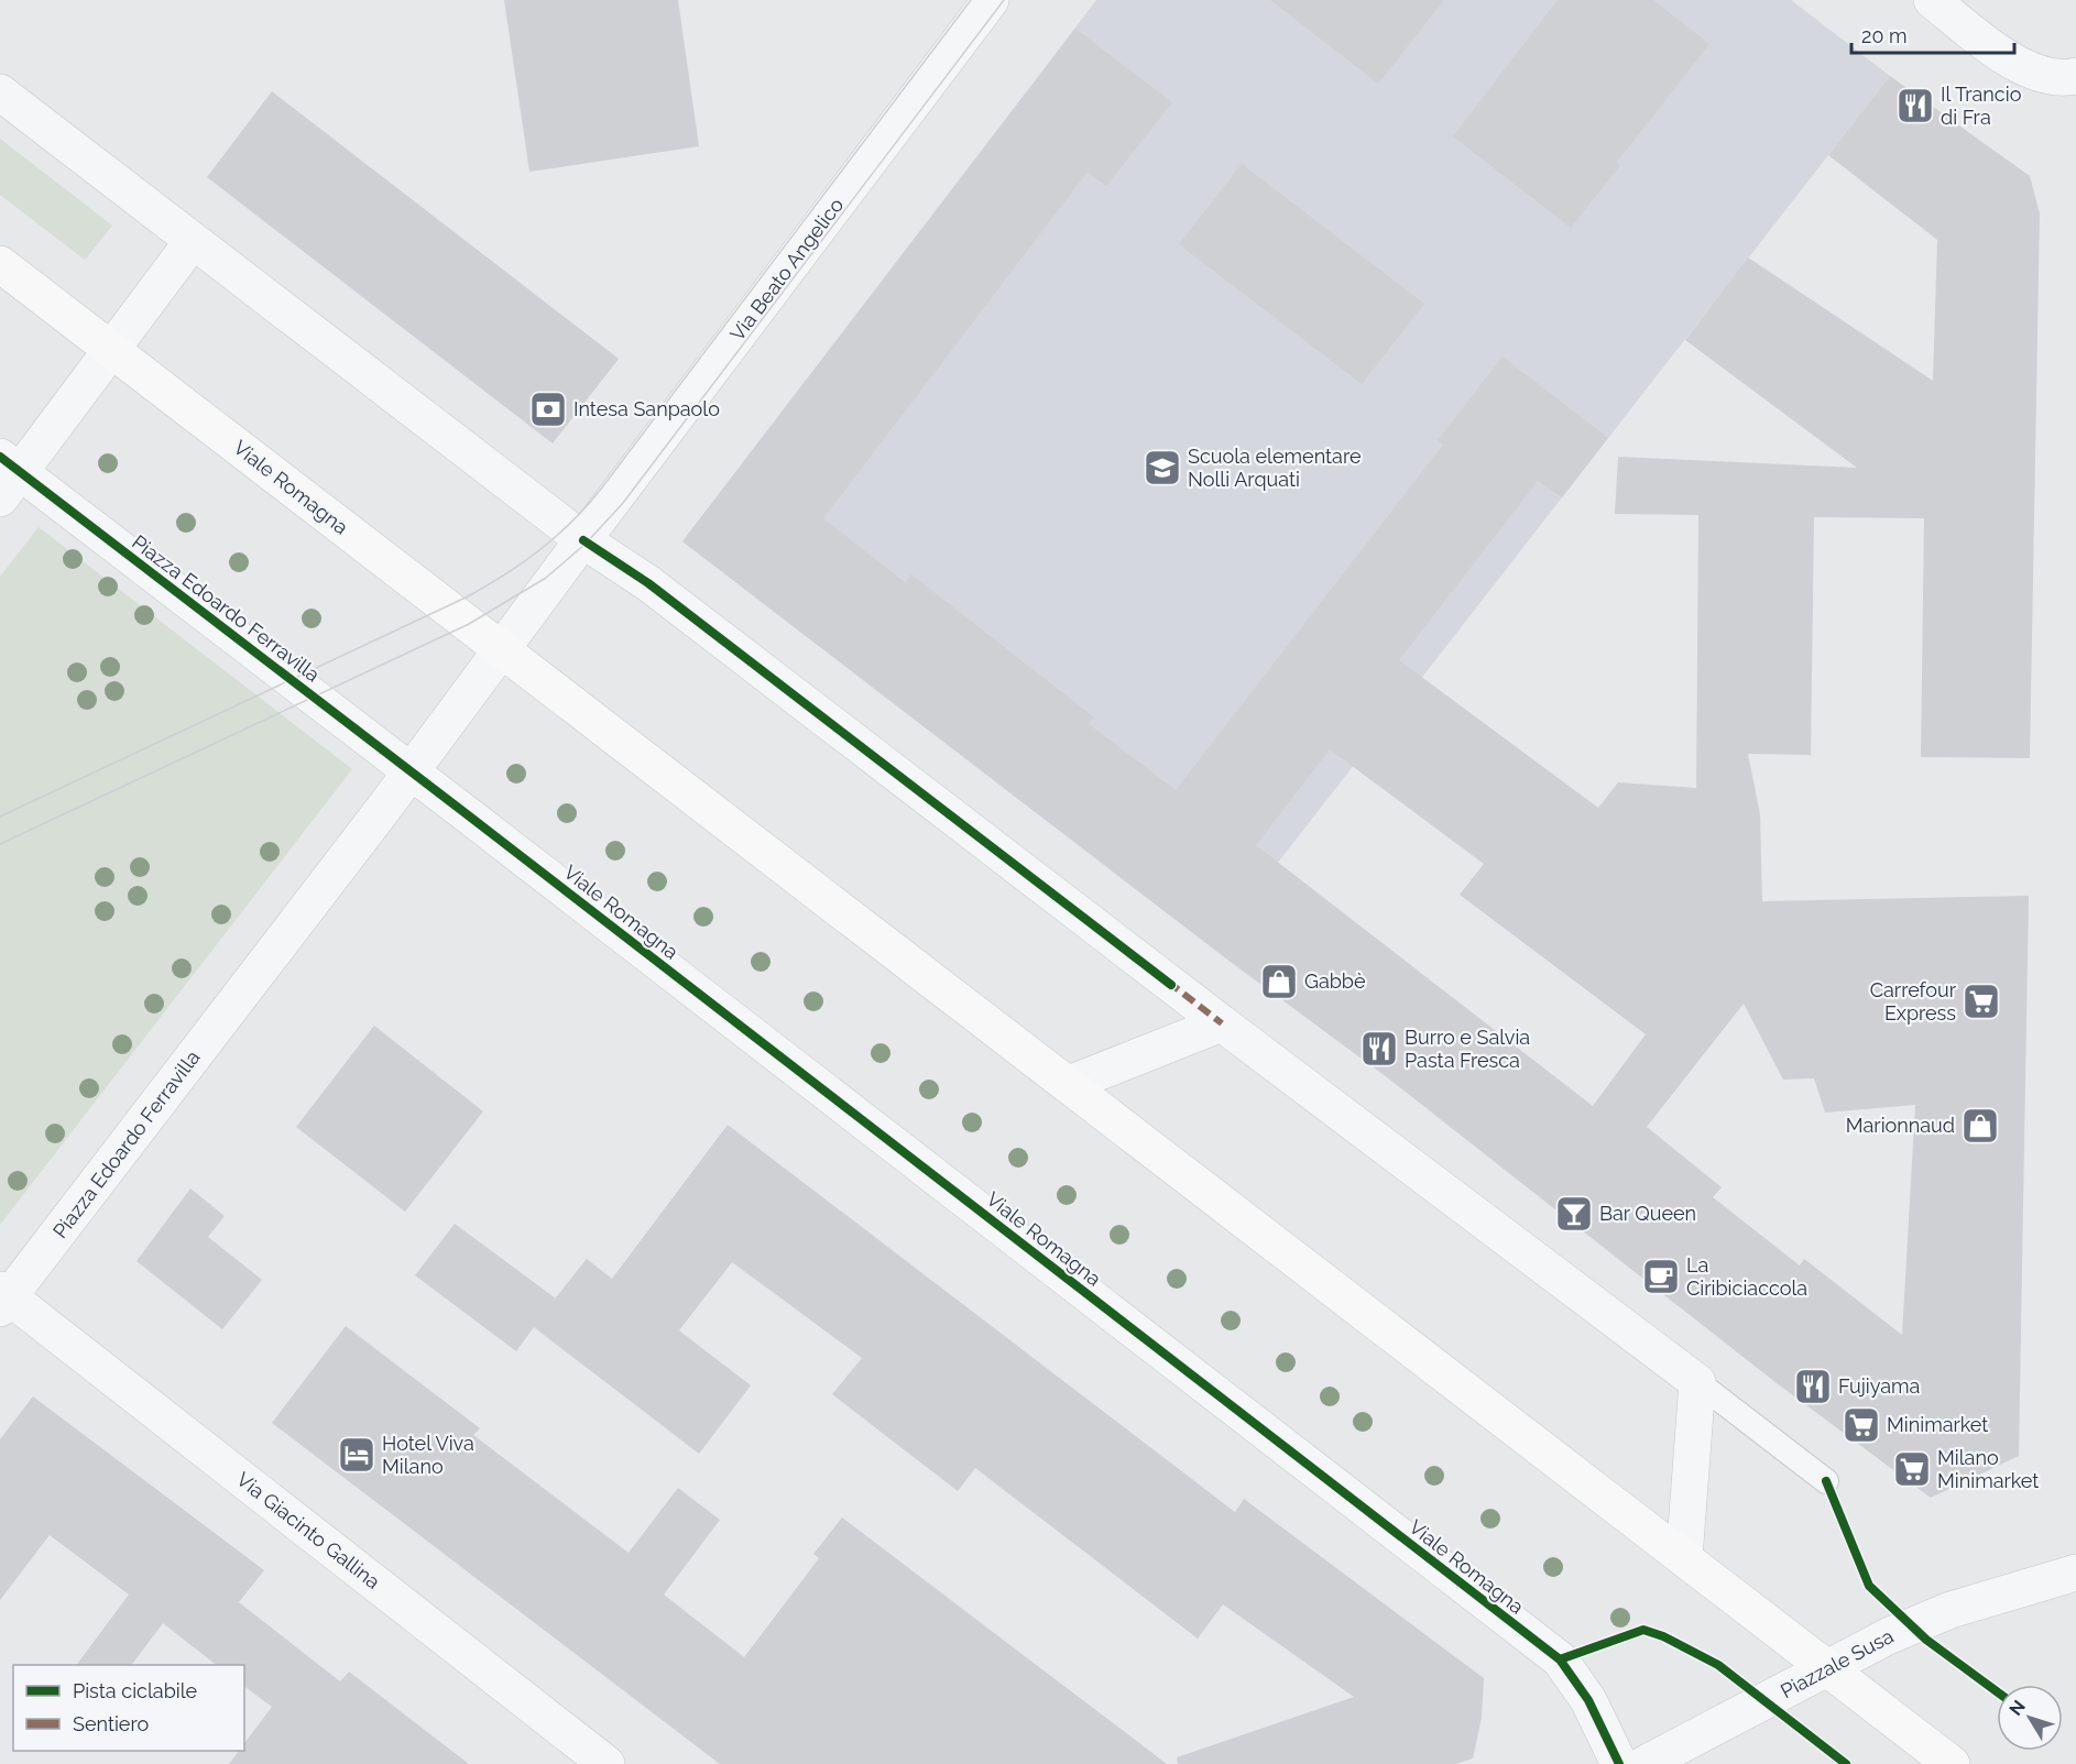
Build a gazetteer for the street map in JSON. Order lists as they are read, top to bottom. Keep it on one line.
{"streets":{"main road":["Viale Romagna"],"street":["Via Beato Angelico","Piazza Edoardo Ferravilla","Via Giacinto Gallina","Piazzale Susa"]},"crossings":[["Viale Romagna","Piazza Edoardo Ferravilla"],["Viale Romagna","Piazzale Susa"],["Piazza Edoardo Ferravilla","Via Giacinto Gallina"]],"places":{"restaurant":["Il Trancio di Fra","Burro e Salvia Pasta Fresca","Fujiyama"],"bank":["Intesa Sanpaolo"],"school or university":["Scuola elementare Nolli Arquati"],"shop":["Gabbè","Marionnaud"],"supermarket":["Carrefour Express","Minimarket","Milano Minimarket"],"bar":["Bar Queen"],"cafe":["La Ciribiciaccola"],"hotel":["Hotel Viva Milano"]},"legend":["Pista ciclabile","Sentiero"],"scale_bar":"20 m","north":"top left"}
